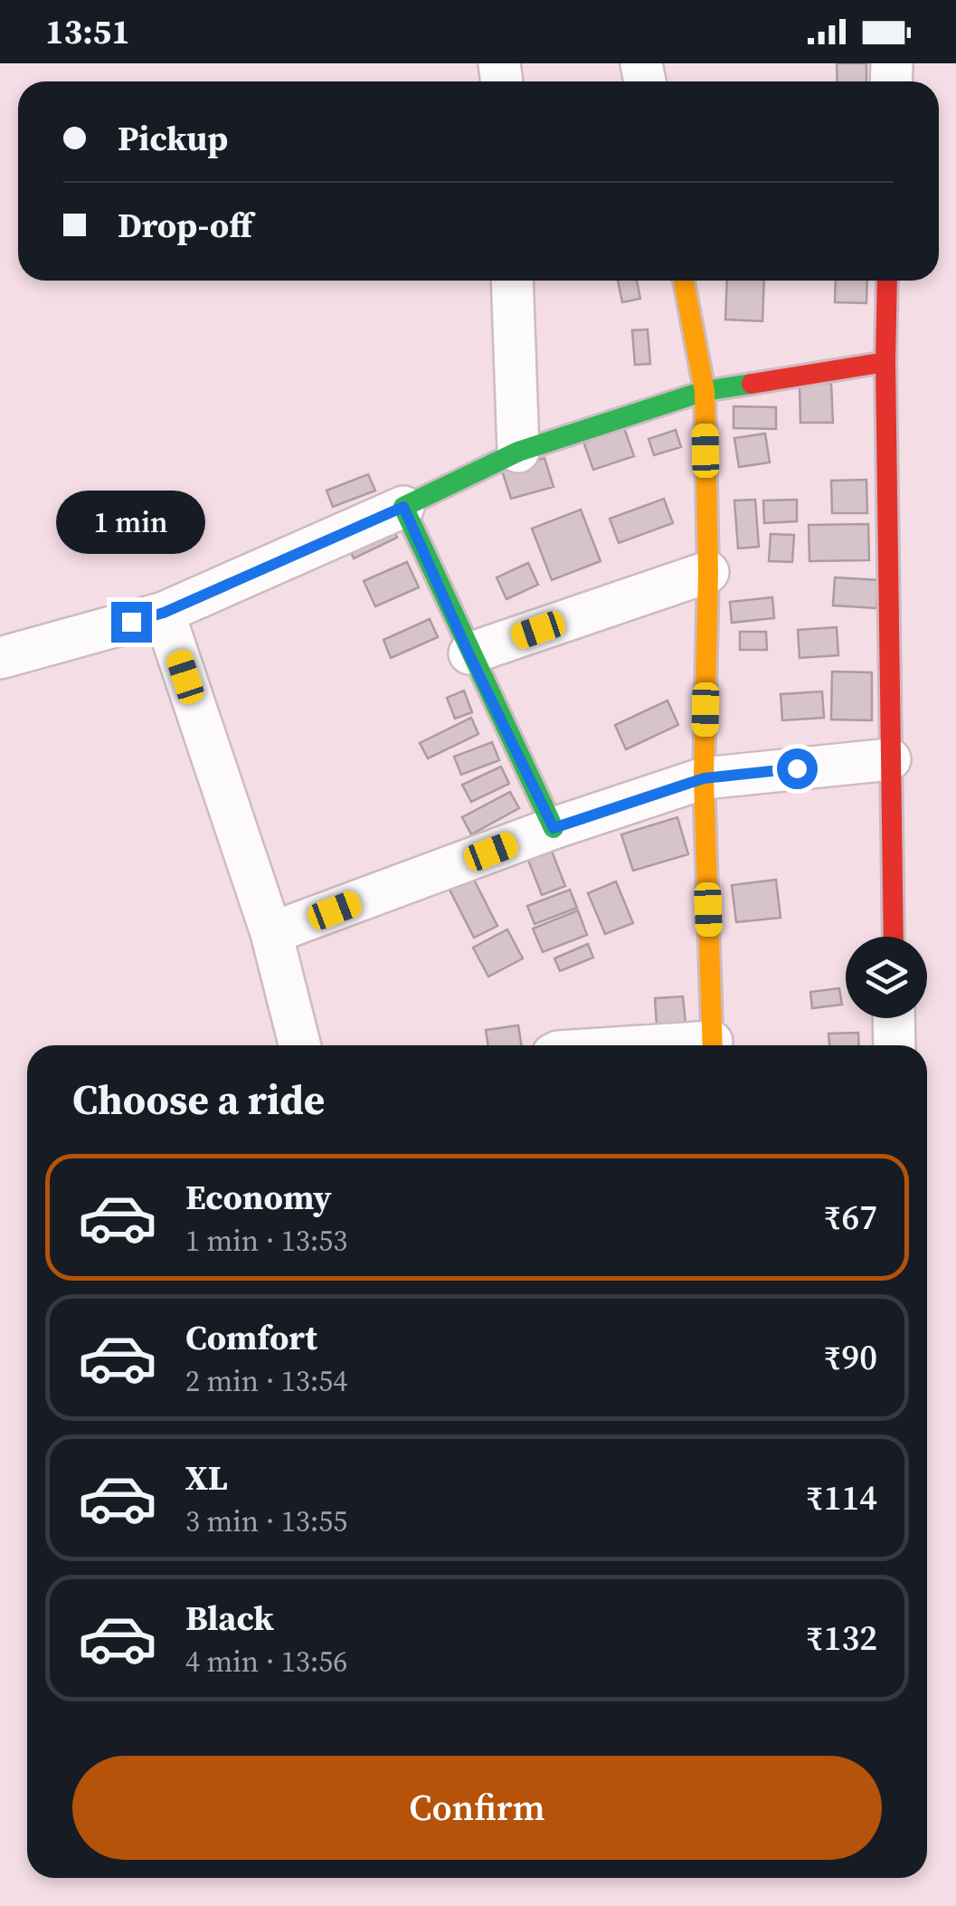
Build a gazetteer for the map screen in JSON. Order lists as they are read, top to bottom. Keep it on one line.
{"page":{"status":"13:51","banner":["Pickup","Drop-off"],"bubble":"1 min","heading":"Choose a ride","list":[{"name":"Economy","note":"1 min · 13:53","value":"₹67"},{"name":"Comfort","note":"2 min · 13:54","value":"₹90"},{"name":"XL","note":"3 min · 13:55","value":"₹114"},{"name":"Black","note":"4 min · 13:56","value":"₹132"}],"buttons":"Confirm"}}
